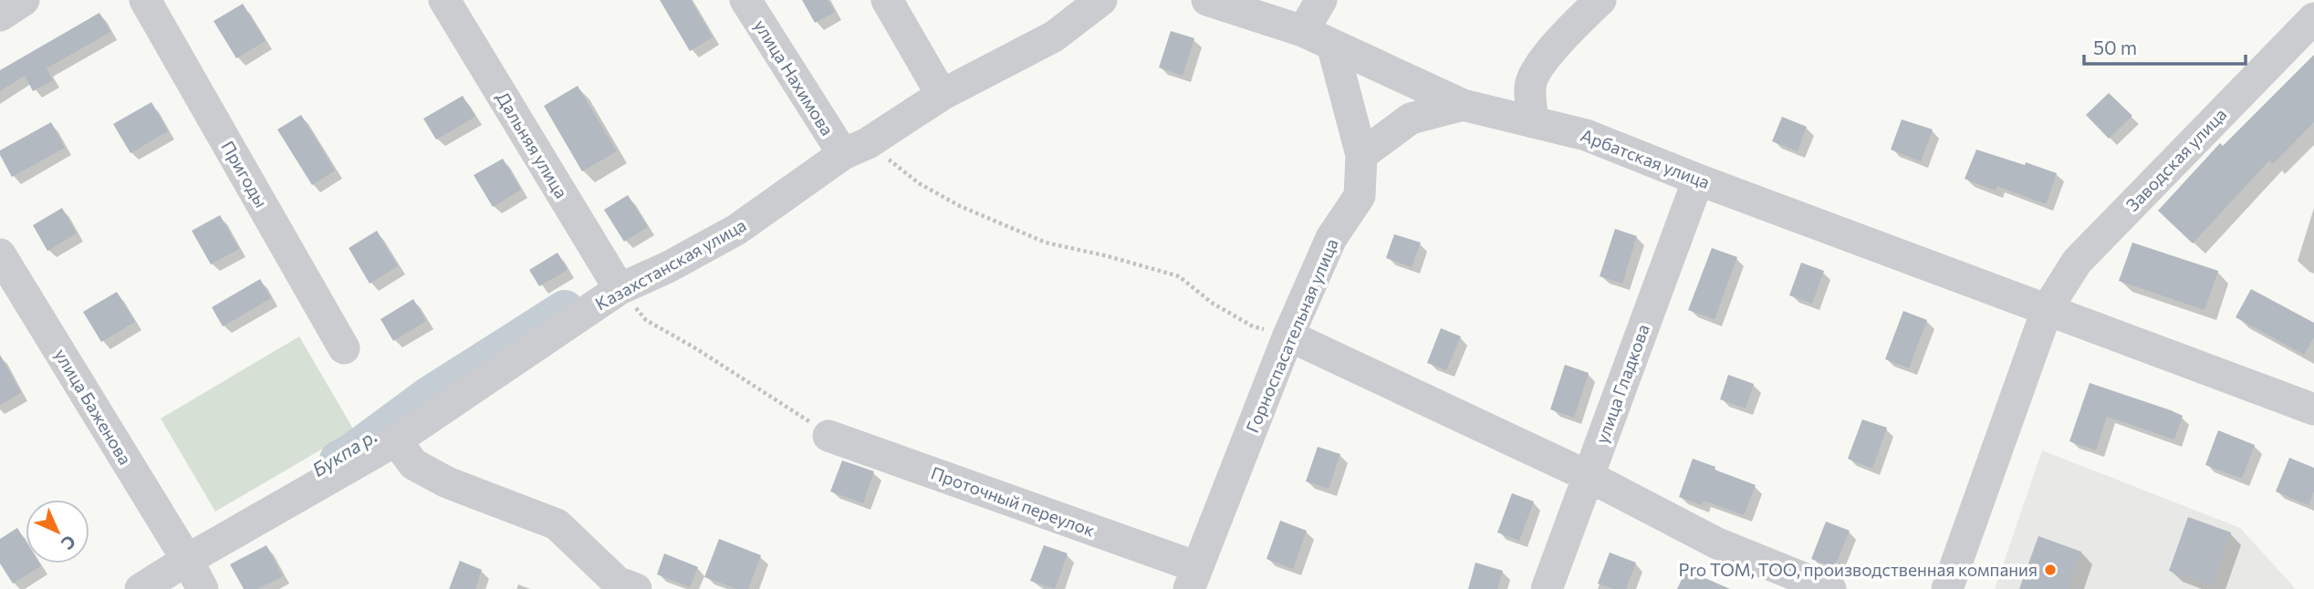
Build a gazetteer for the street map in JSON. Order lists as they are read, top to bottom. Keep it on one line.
{"streets":{"street":["улица Нахимова","Дальняя улица","Арбатская улица","Заводская улица","Пригоды","Казахстанская улица","Горноспасательная улица","улица Гладкова","улица Баженова","Проточный переулок"]},"crossings":[["улица Нахимова","Казахстанская улица"],["Дальняя улица","Казахстанская улица"],["Арбатская улица","Заводская улица"],["Арбатская улица","Горноспасательная улица"],["Арбатская улица","улица Гладкова"],["Казахстанская улица","улица Баженова"],["Горноспасательная улица","Проточный переулок"]],"water":["Букпа р."],"places":["Pro TOM, ТОО, производственная компания"],"scale_bar":"50 m","north":"bottom right"}
